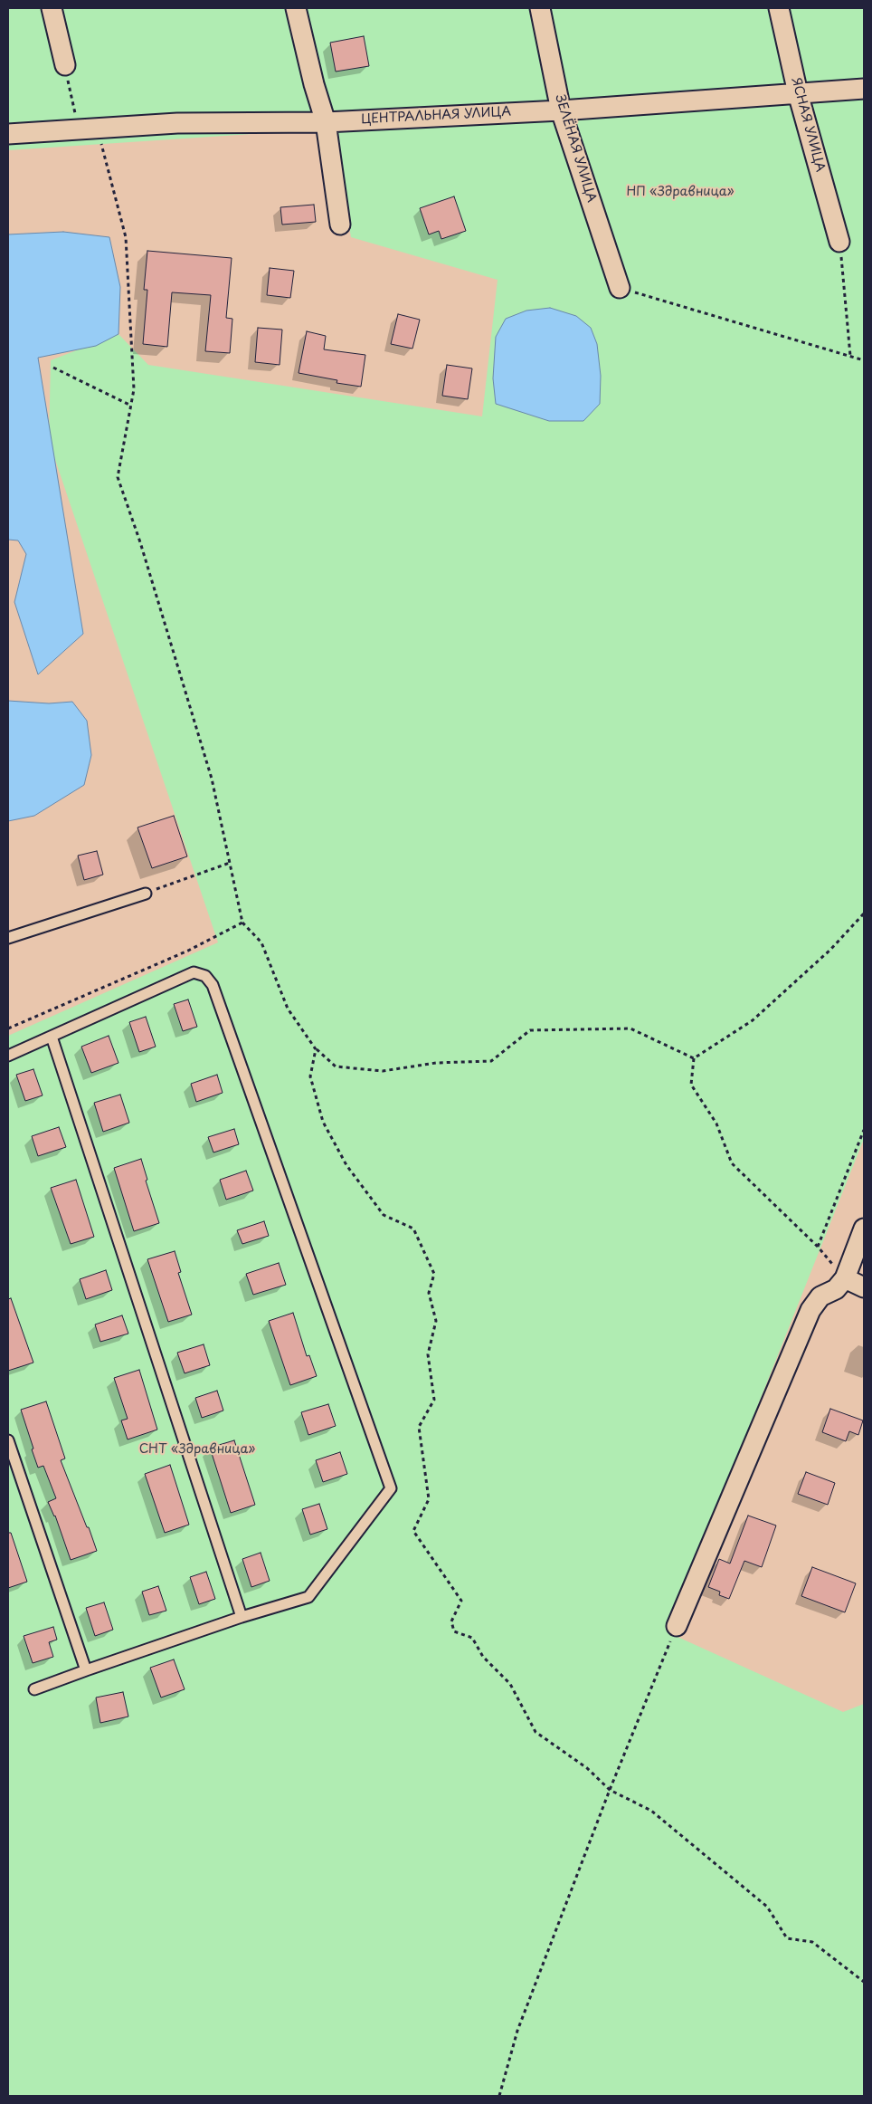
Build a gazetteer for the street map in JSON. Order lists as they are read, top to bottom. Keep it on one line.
{"streets":{"street":["ЦЕНТРАЛЬНАЯ УЛИЦА","ЯСНАЯ УЛИЦА","ЗЕЛЁНАЯ УЛИЦА"]},"crossings":[["ЦЕНТРАЛЬНАЯ УЛИЦА","ЯСНАЯ УЛИЦА"],["ЦЕНТРАЛЬНАЯ УЛИЦА","ЗЕЛЁНАЯ УЛИЦА"]],"parks":["НП «Здравница»","СНТ «Здравница»"]}
